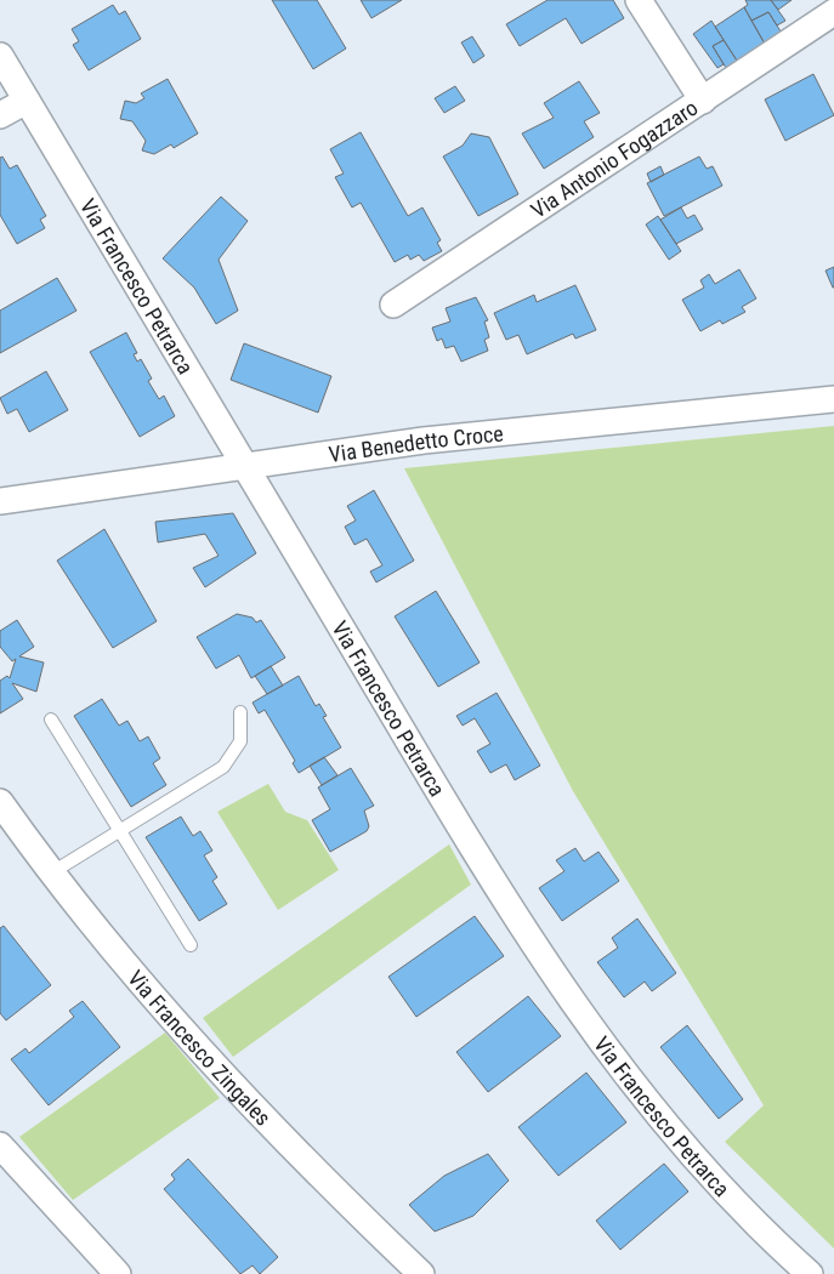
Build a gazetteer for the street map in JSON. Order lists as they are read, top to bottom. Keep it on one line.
{"streets":{"street":["Via Antonio Fogazzaro","Via Francesco Petrarca","Via Benedetto Croce","Via Francesco Zingales"]},"crossings":[["Via Francesco Petrarca","Via Benedetto Croce"]]}
